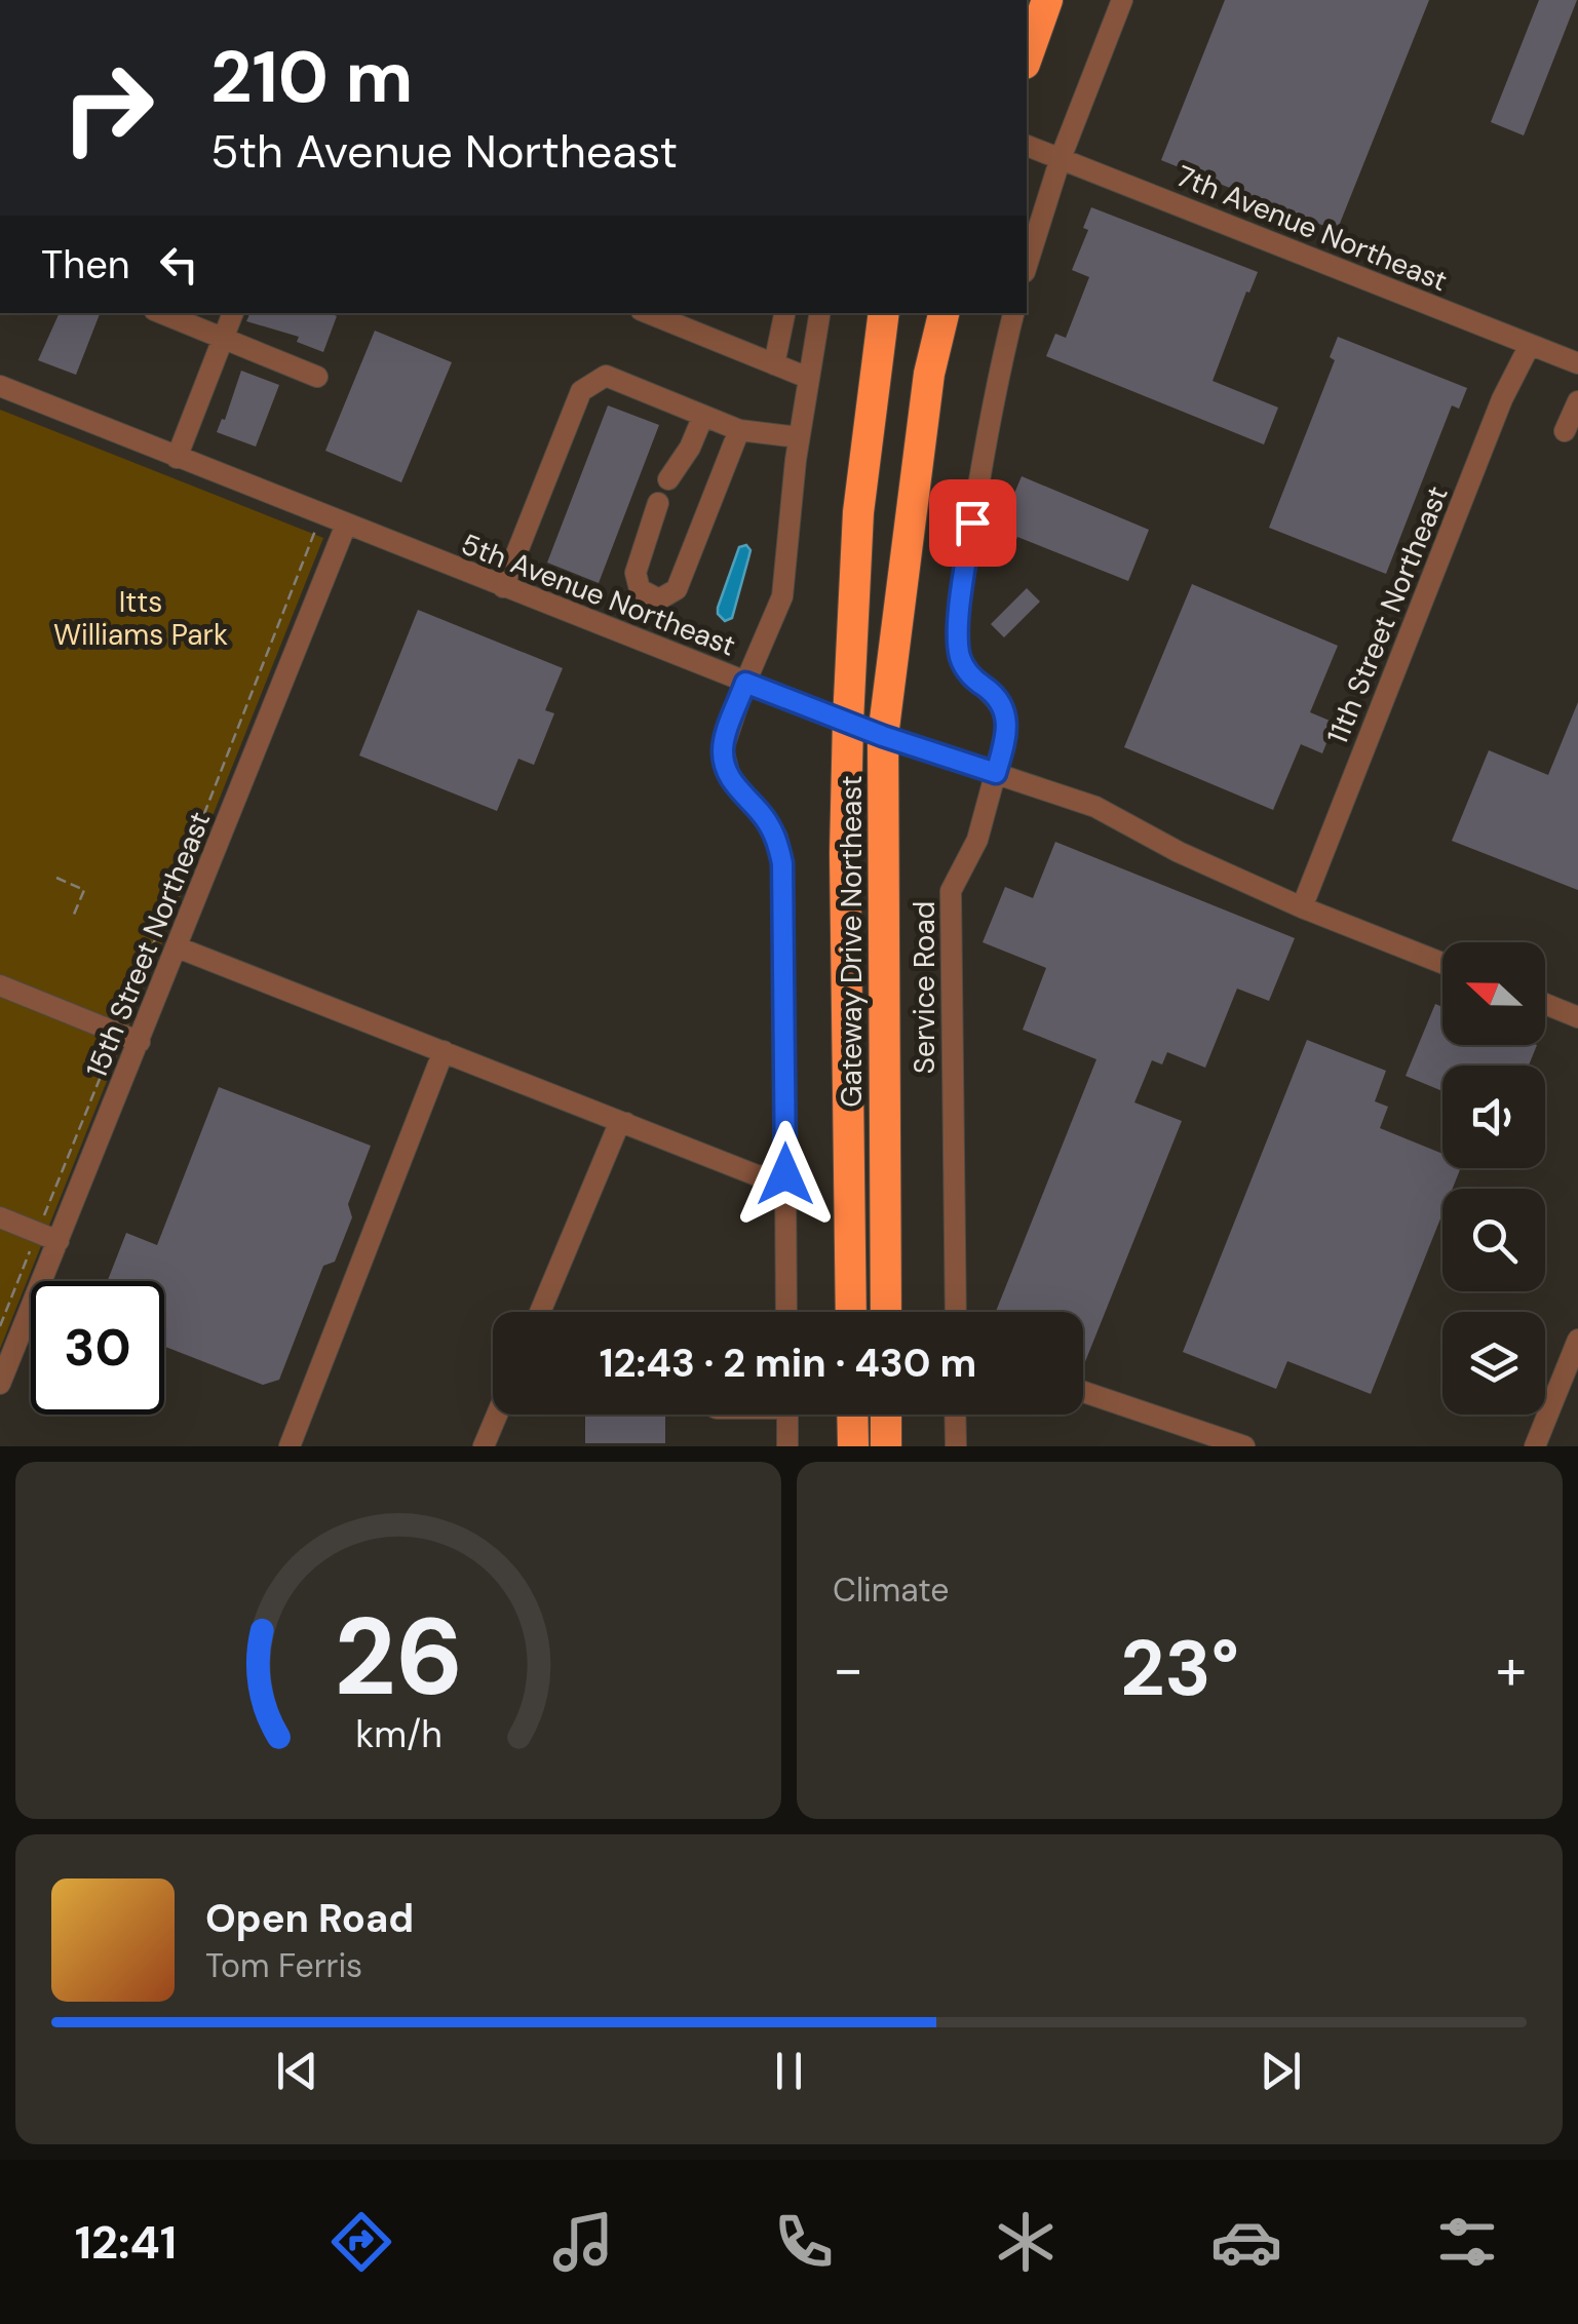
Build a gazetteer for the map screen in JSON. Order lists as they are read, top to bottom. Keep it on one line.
{"streets":{"highway":["Gateway Drive Northeast"],"street":["7th Avenue Northeast","5th Avenue Northeast","11th Street Northeast","15th Street Northeast","Service Road"]},"crossings":[["7th Avenue Northeast","11th Street Northeast"],["5th Avenue Northeast","11th Street Northeast"],["5th Avenue Northeast","Gateway Drive Northeast"],["5th Avenue Northeast","15th Street Northeast"],["5th Avenue Northeast","Service Road"]],"parks":["Itts Williams Park"],"north":"left","page":{"turn":["210 m","5th Avenue Northeast"],"then":"Then","limit":"30","trip":"12:43 · 2 min · 430 m","tile":"Climate","heat":["−","23°","+"],"song":["Open Road","Tom Ferris"],"tabs":"12:41","gauge":["26","km/h"]}}
